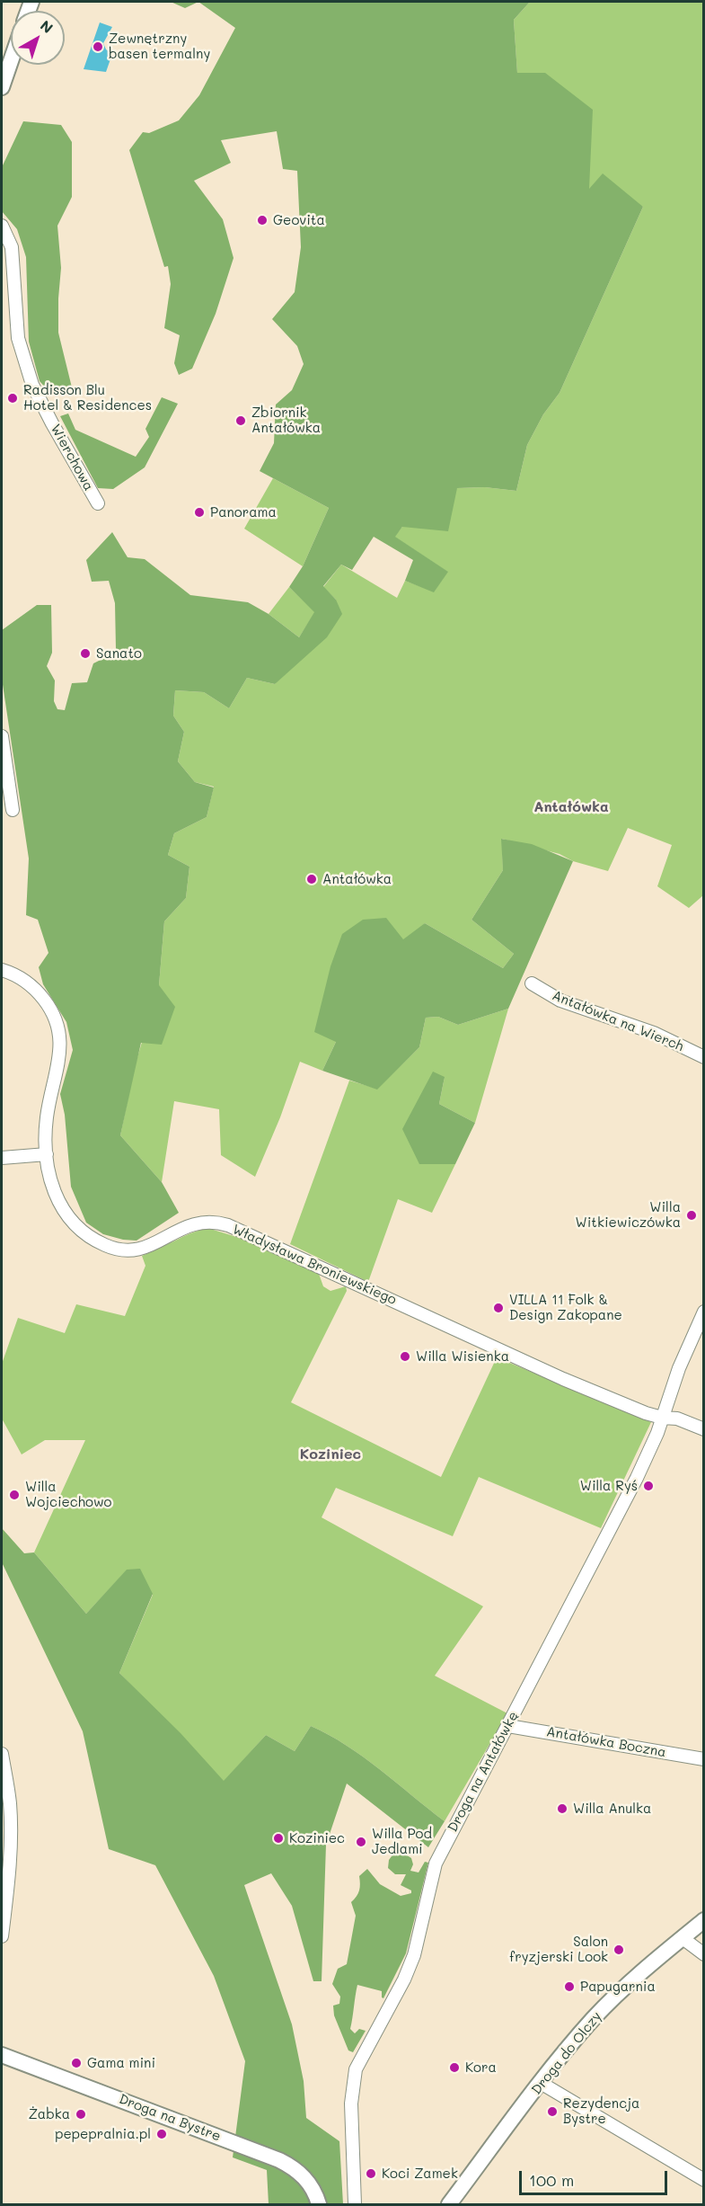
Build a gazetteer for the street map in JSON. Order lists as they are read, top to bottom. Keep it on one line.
{"streets":{"street":["Wierchowa","Antałówka na Wierch","Władysława Broniewskiego","Antałówka Boczna","Droga na Antałówkę","Droga do Olczy","Droga na Bystre"]},"crossings":[["Władysława Broniewskiego","Droga na Antałówkę"],["Antałówka Boczna","Droga na Antałówkę"]],"districts":["Antałówka","Koziniec"],"places":["Zewnętrzny basen termalny","Geovita","Radisson Blu Hotel & Residences","Zbiornik Antałówka","Panorama","Sanato","Antałówka","Willa Witkiewiczówka","VILLA 11 Folk & Design Zakopane","Willa Wisienka","Willa Ryś","Willa Wojciechowo","Willa Anulka","Koziniec","Willa Pod Jedlami","Salon fryzjerski Look","Papugarnia","Gama mini","Kora","Rezydencja Bystre","Żabka","pepepralnia.pl","Koci Zamek"],"scale_bar":"100 m","north":"top right"}
